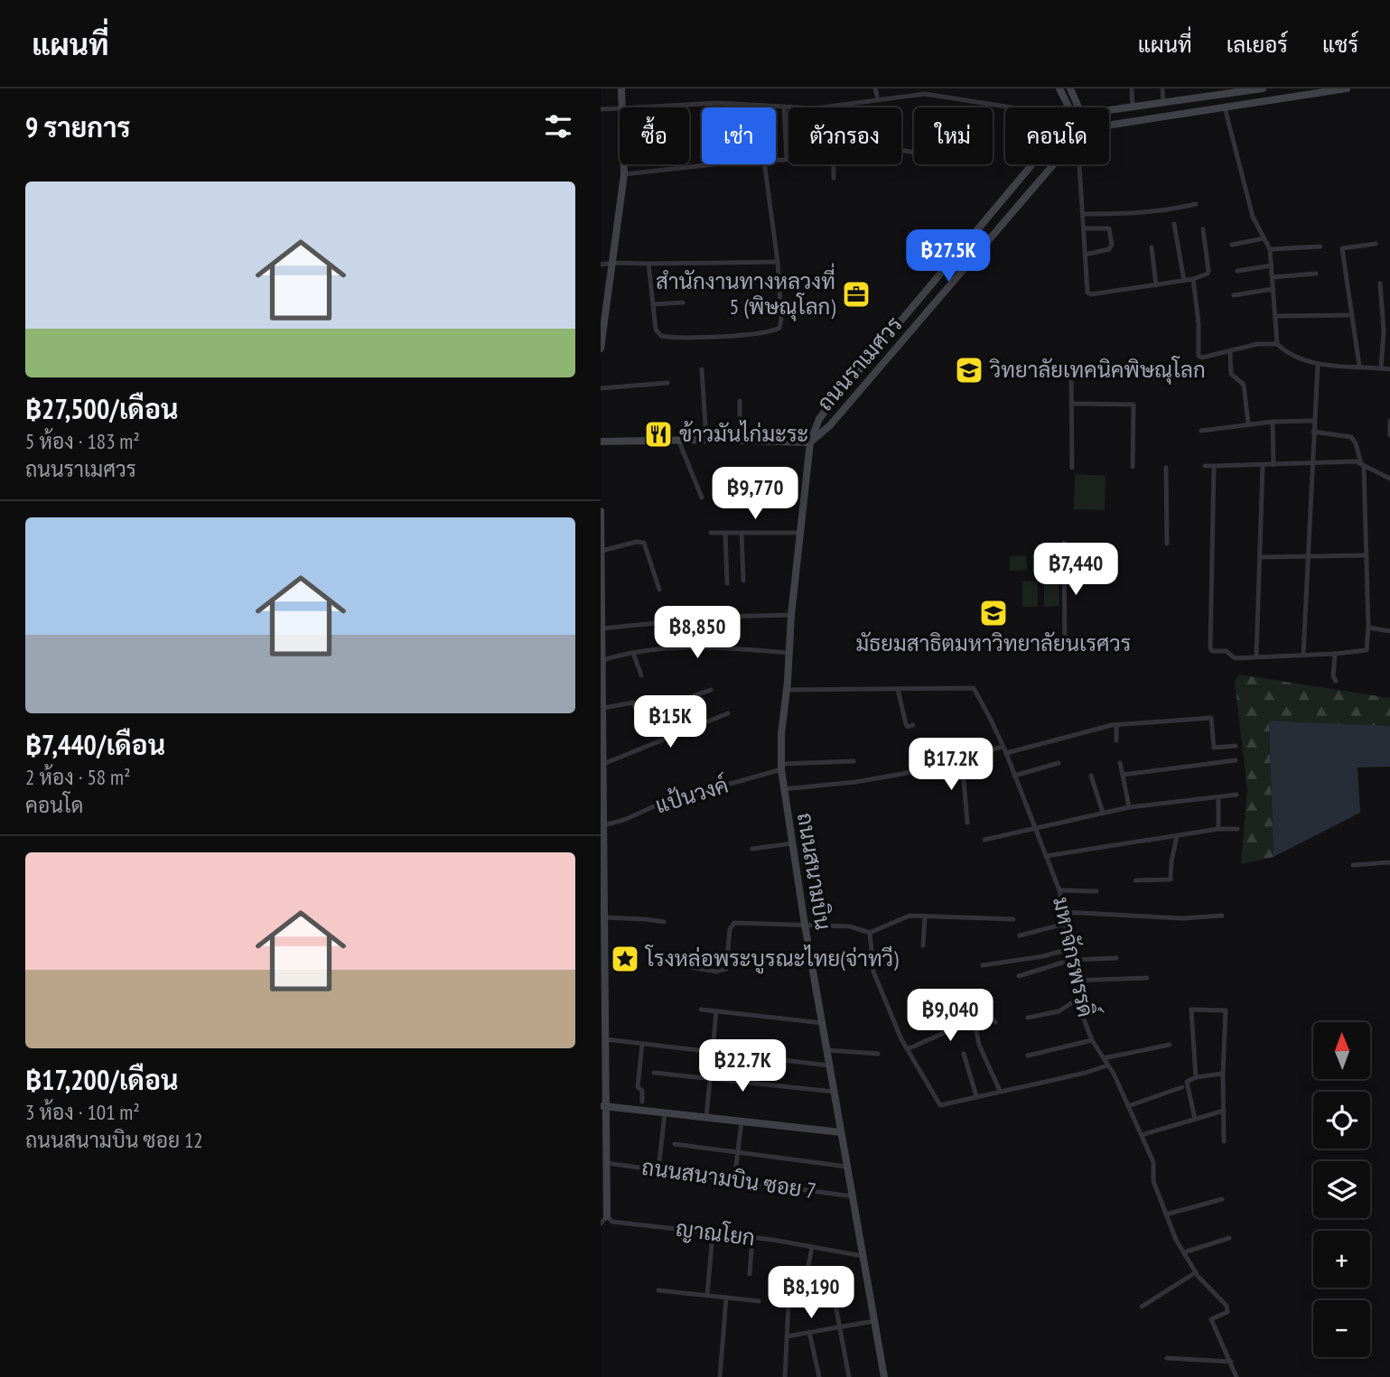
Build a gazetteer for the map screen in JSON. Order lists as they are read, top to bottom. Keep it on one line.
{"streets":{"street":["ถนนราเมศวร","แป้นวงค์","ถนนสนามบิน","มหาจักรพรรดิ์","ถนนสนามบิน ซอย 7","ญาณโยก"]},"crossings":[["ถนนราเมศวร","ถนนสนามบิน"],["แป้นวงค์","ถนนสนามบิน"],["ถนนสนามบิน","มหาจักรพรรดิ์"],["ถนนสนามบิน","ถนนสนามบิน ซอย 7"],["ถนนสนามบิน","ญาณโยก"]],"places":{"office":["สำนักงานทางหลวงที่ 5 (พิษณุโลก)"],"school or university":["วิทยาลัยเทคนิคพิษณุโลก","มัธยมสาธิตมหาวิทยาลัยนเรศวร"],"restaurant":["ข้าวมันไก่มะระ"],"place":["โรงหล่อพระบูรณะไทย(จ่าทวี)"]},"north":"top","page":{"header":"แผนที่","nav":["แผนที่","เลเยอร์","แชร์"],"heading":"9 รายการ","chip":["ซื้อ","เช่า","ตัวกรอง","ใหม่","คอนโด"],"list":[{"name":"฿27,500/เดือน","note":"5 ห้อง · 183 m² · ถนนราเมศวร"},{"name":"฿7,440/เดือน","note":"2 ห้อง · 58 m² · คอนโด"},{"name":"฿17,200/เดือน","note":"3 ห้อง · 101 m² · ถนนสนามบิน ซอย 12"}],"price":["฿27.5K","฿9,770","฿7,440","฿8,850","฿15K","฿17.2K","฿9,040","฿22.7K","฿8,190"],"map_buttons":["+","−"]}}
